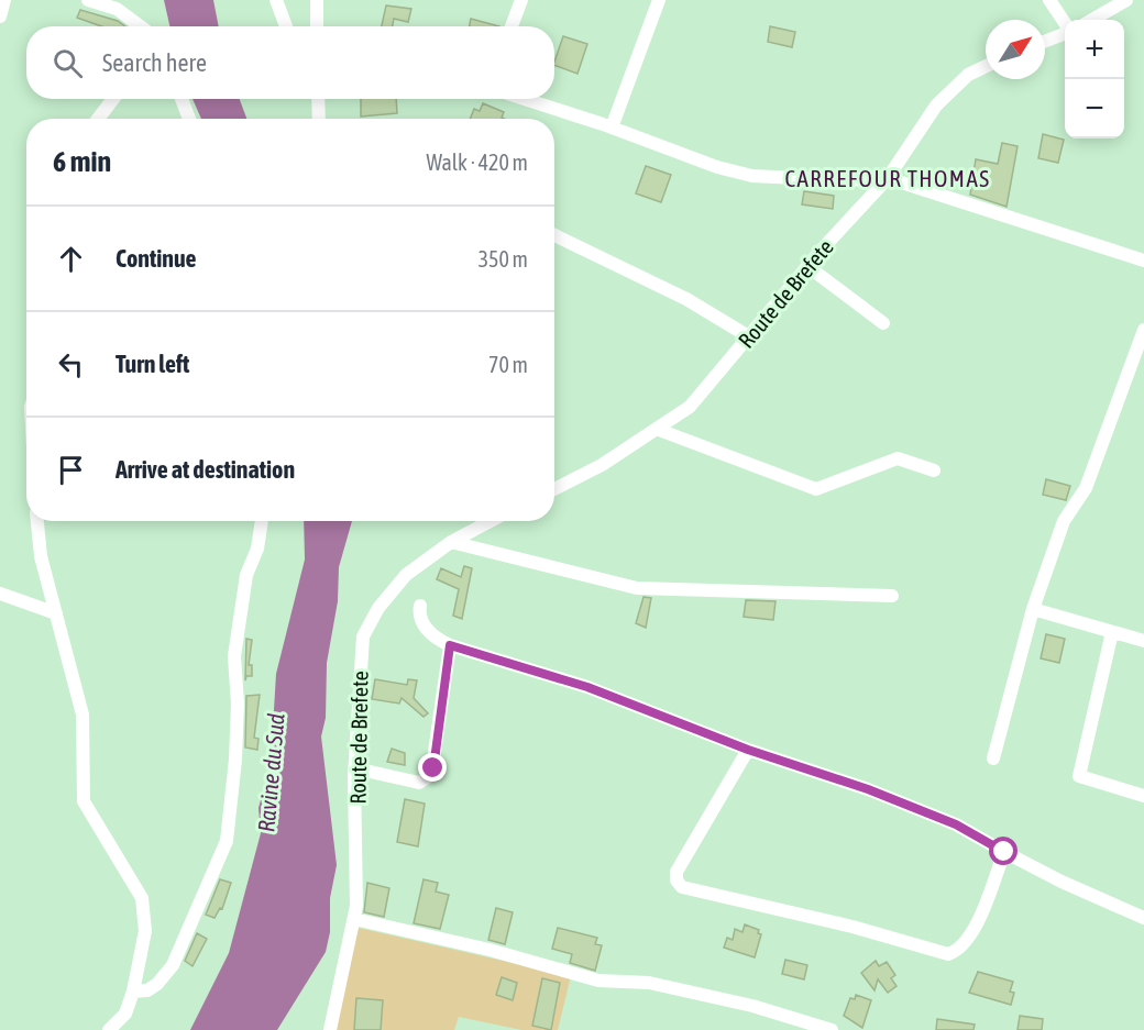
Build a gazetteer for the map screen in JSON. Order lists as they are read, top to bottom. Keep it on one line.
{"streets":{"street":["Route de Brefete"]},"districts":["CARREFOUR THOMAS"],"water":["Ravine du Sud"],"north":"top right","page":{"map_buttons":["+","−"],"search":"Search here","heading":["6 min","Walk · 420 m"],"list":[["Continue","350 m"],["Turn left","70 m"],"Arrive at destination"]}}
